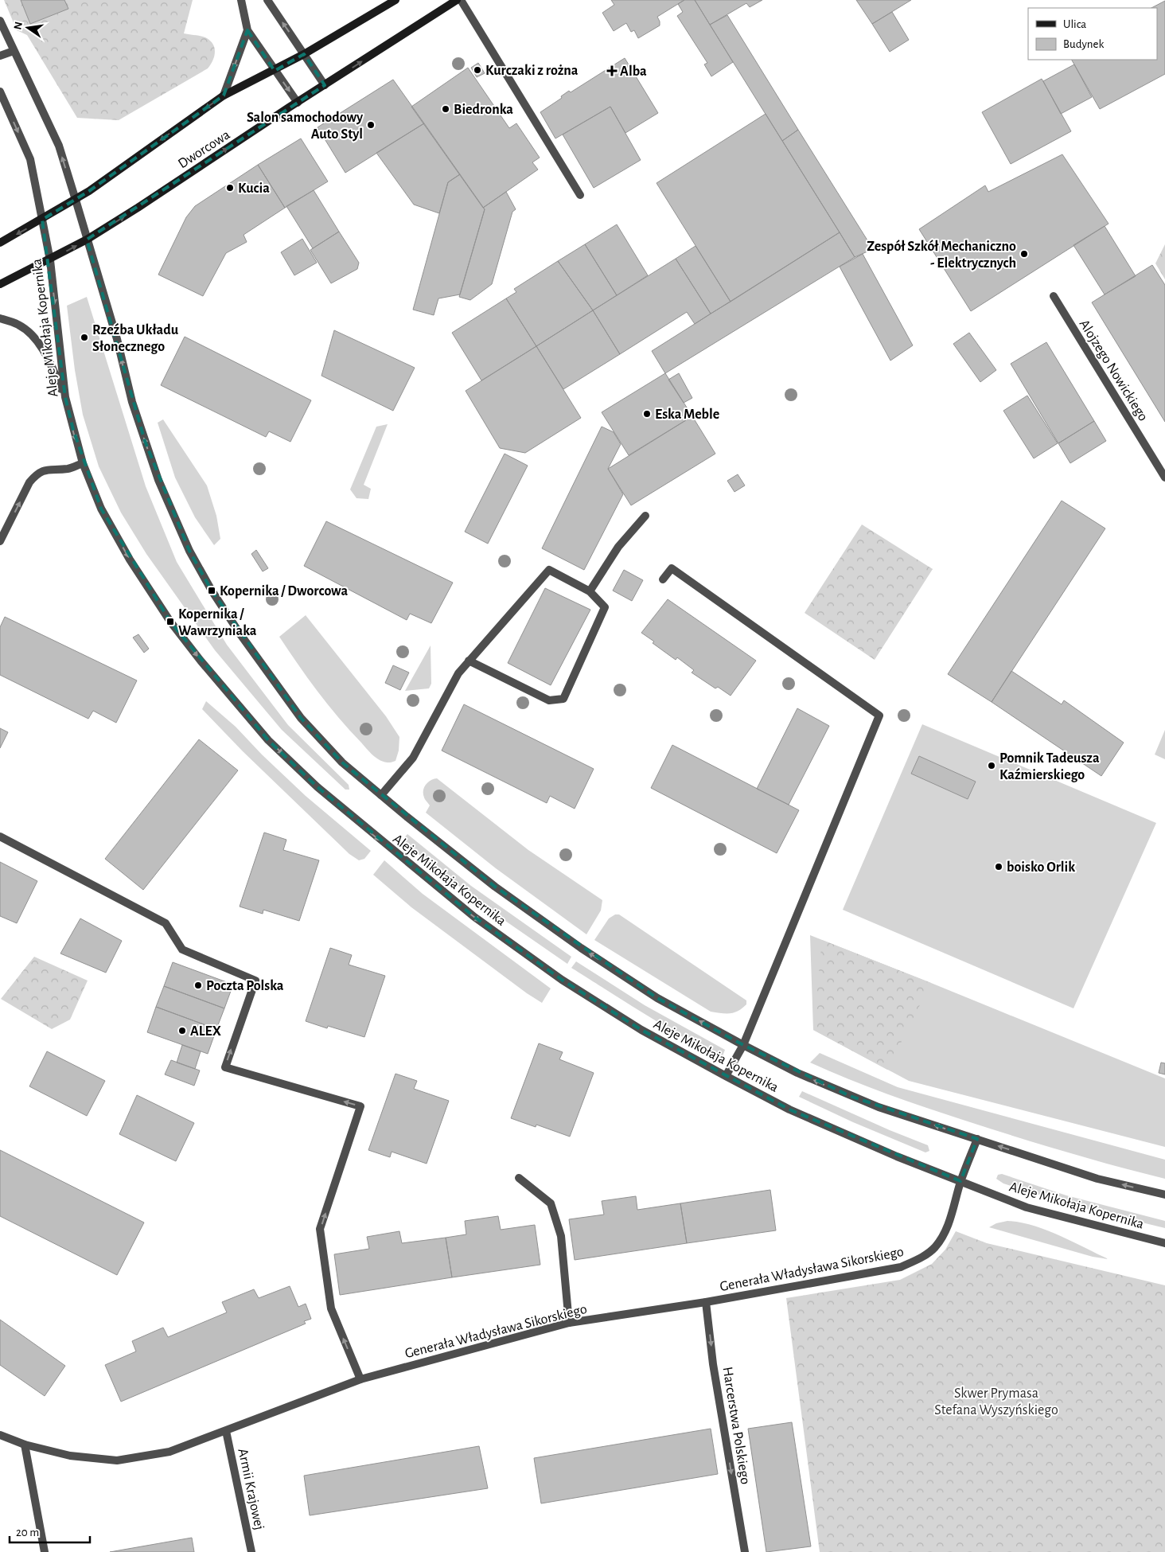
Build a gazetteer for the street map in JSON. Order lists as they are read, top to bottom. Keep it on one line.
{"streets":{"main road":["Dworcowa"],"street":["Aleje Mikołaja Kopernika","Alojzego Nowickiego","Generała Władysława Sikorskiego","Harcerstwa Polskiego","Armii Krajowej"]},"crossings":[["Dworcowa","Aleje Mikołaja Kopernika"],["Aleje Mikołaja Kopernika","Generała Władysława Sikorskiego"],["Generała Władysława Sikorskiego","Harcerstwa Polskiego"],["Generała Władysława Sikorskiego","Armii Krajowej"]],"one_way":["Harcerstwa Polskiego"],"parks":["Skwer Prymasa Stefana Wyszyńskiego"],"places":{"other":["Kurczaki z rożna","Biedronka","Salon samochodowy Auto Styl","Kucia","Zespół Szkół Mechaniczno - Elektrycznych","Rzeźba Układu Słonecznego","Eska Meble","Pomnik Tadeusza Kaźmierskiego","boisko Orlik","Poczta Polska","ALEX"],"health":["Alba"],"transit":["Kopernika / Dworcowa","Kopernika / Wawrzyniaka"]},"legend":["Ulica","Budynek"],"scale_bar":"20 m","north":"left"}
